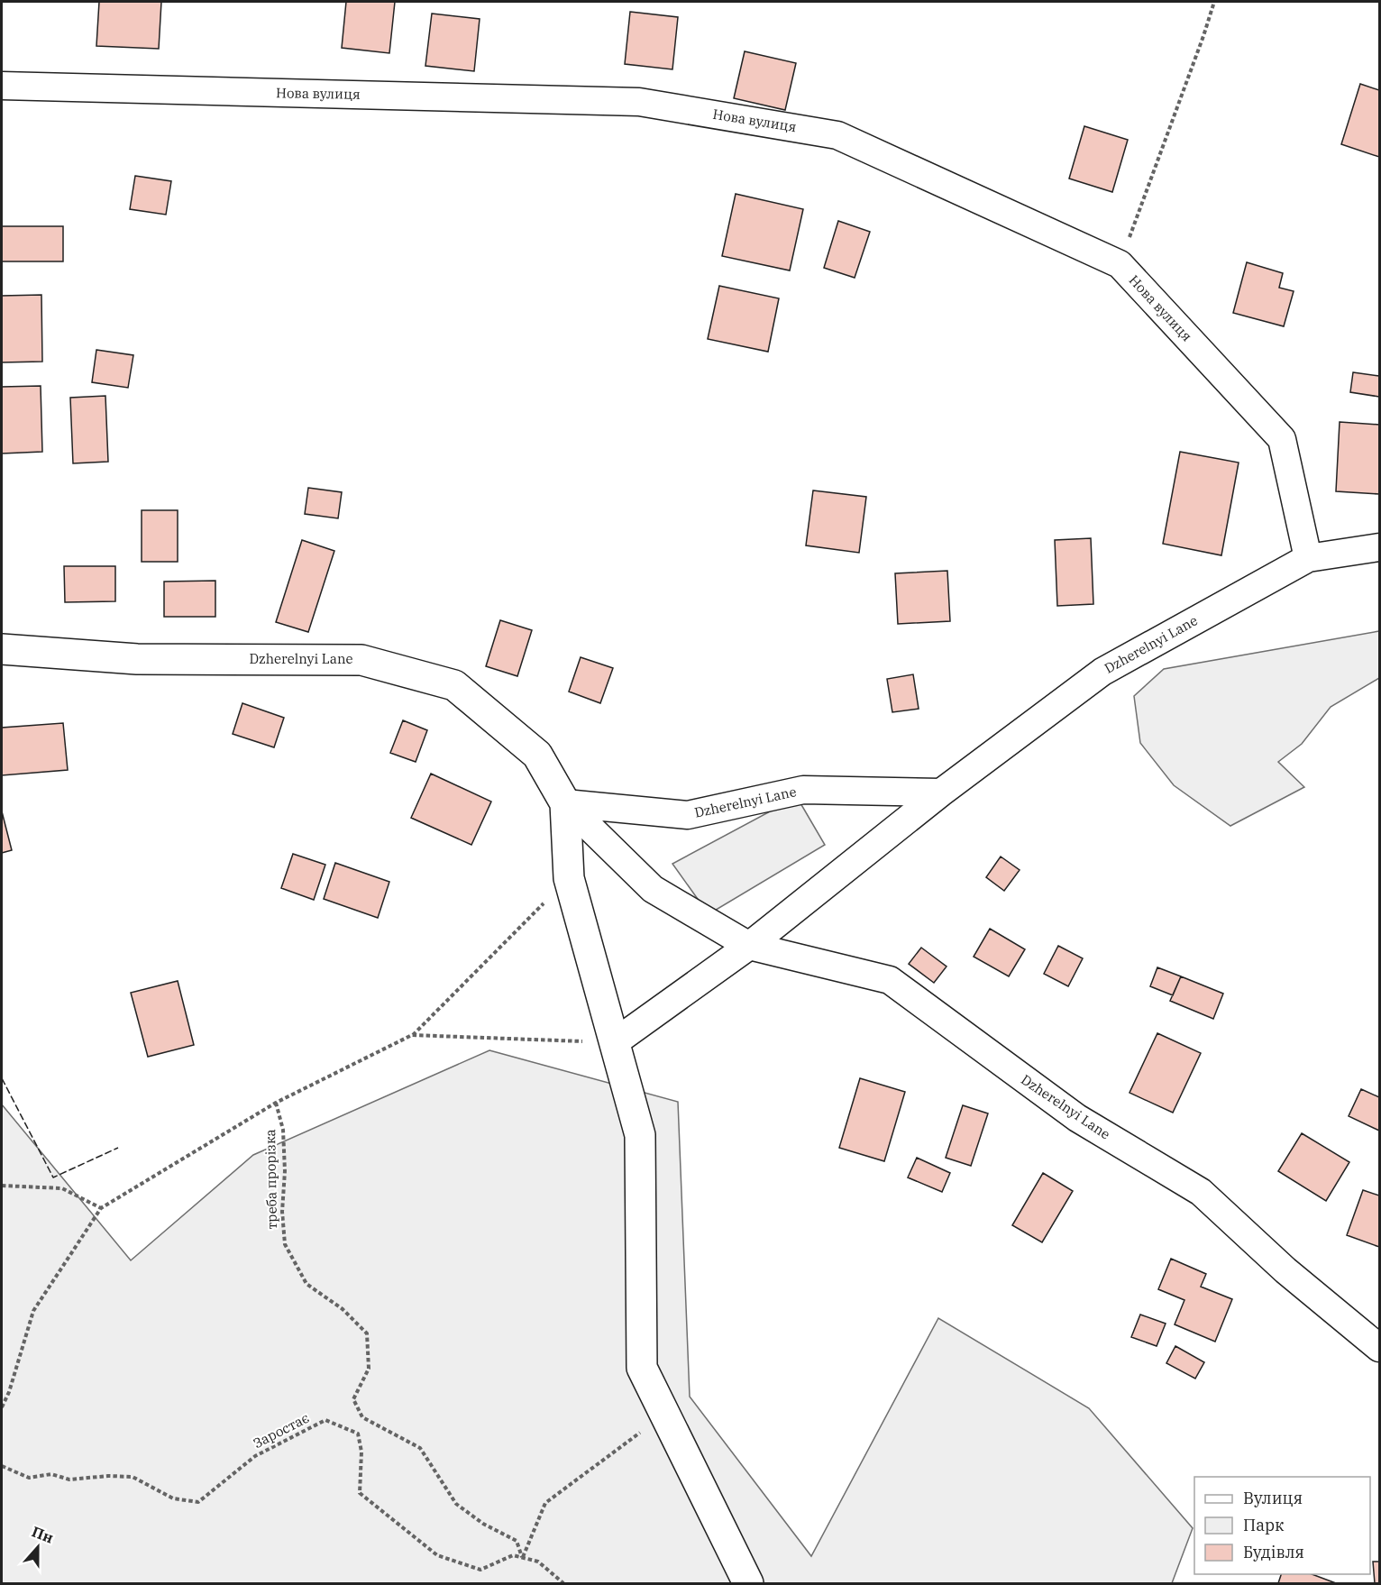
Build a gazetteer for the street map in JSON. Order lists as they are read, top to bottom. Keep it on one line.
{"streets":{"street":["Нова вулиця","Dzherelnyi Lane"],"path":["треба прорізка","Заростає"]},"crossings":[["Нова вулиця","Dzherelnyi Lane"],["треба прорізка","Заростає"]],"legend":["Вулиця","Парк","Будівля"],"north":"top"}
